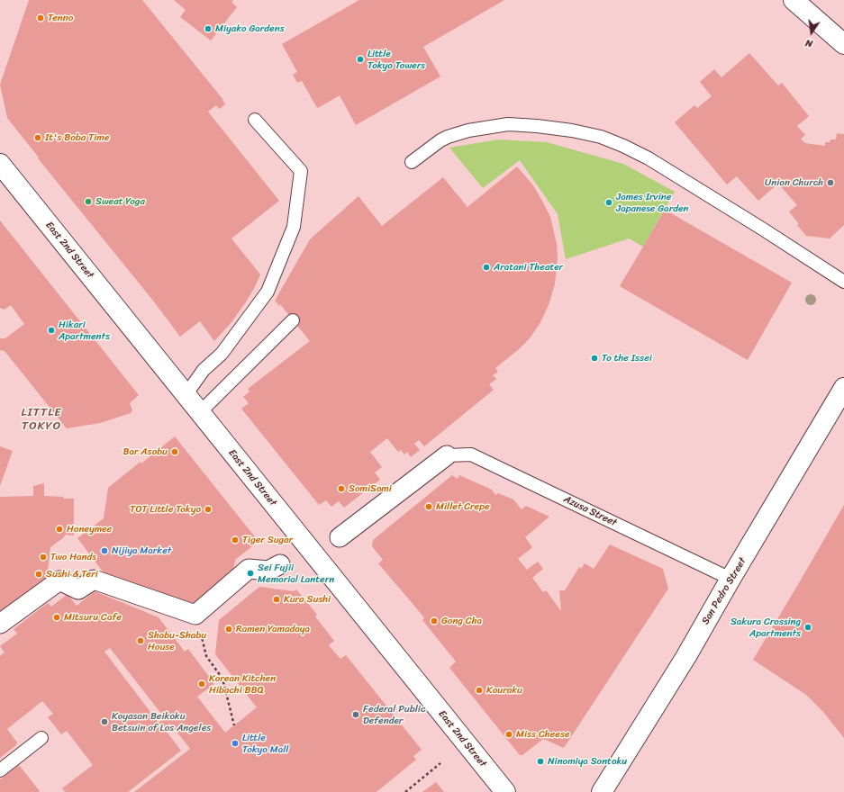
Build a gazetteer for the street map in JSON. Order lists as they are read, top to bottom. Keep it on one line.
{"streets":{"street":["East 2nd Street","San Pedro Street"],"lane":["Azusa Street"]},"crossings":[["Azusa Street","San Pedro Street"]],"districts":["LITTLE TOKYO"],"places":["Tenno","Miyako Gardens","Little Tokyo Towers","It's Boba Time","Union Church","Sweat Yoga","James Irvine Japanese Garden","Aratani Theater","Hikari Apartments","To the Issei","Bar Asobu","SomiSomi","Millet Crepe","TOT Little Tokyo","Honeymee","Tiger Sugar","Nijiya Market","Two Hands","Sei Fujii Memorial Lantern","Sushi & Teri","Kura Sushi","Mitsuru Cafe","Gong Cha","Sakura Crossing Apartments","Ramen Yamadaya","Shabu-Shabu House","Korean Kitchen Hibachi BBQ","Kouraku","Federal Public Defender","Koyasan Beikoku Betsuin of Los Angeles","Miss Cheese","Little Tokyo Mall","Ninomiya Sontoku"],"north":"bottom"}
